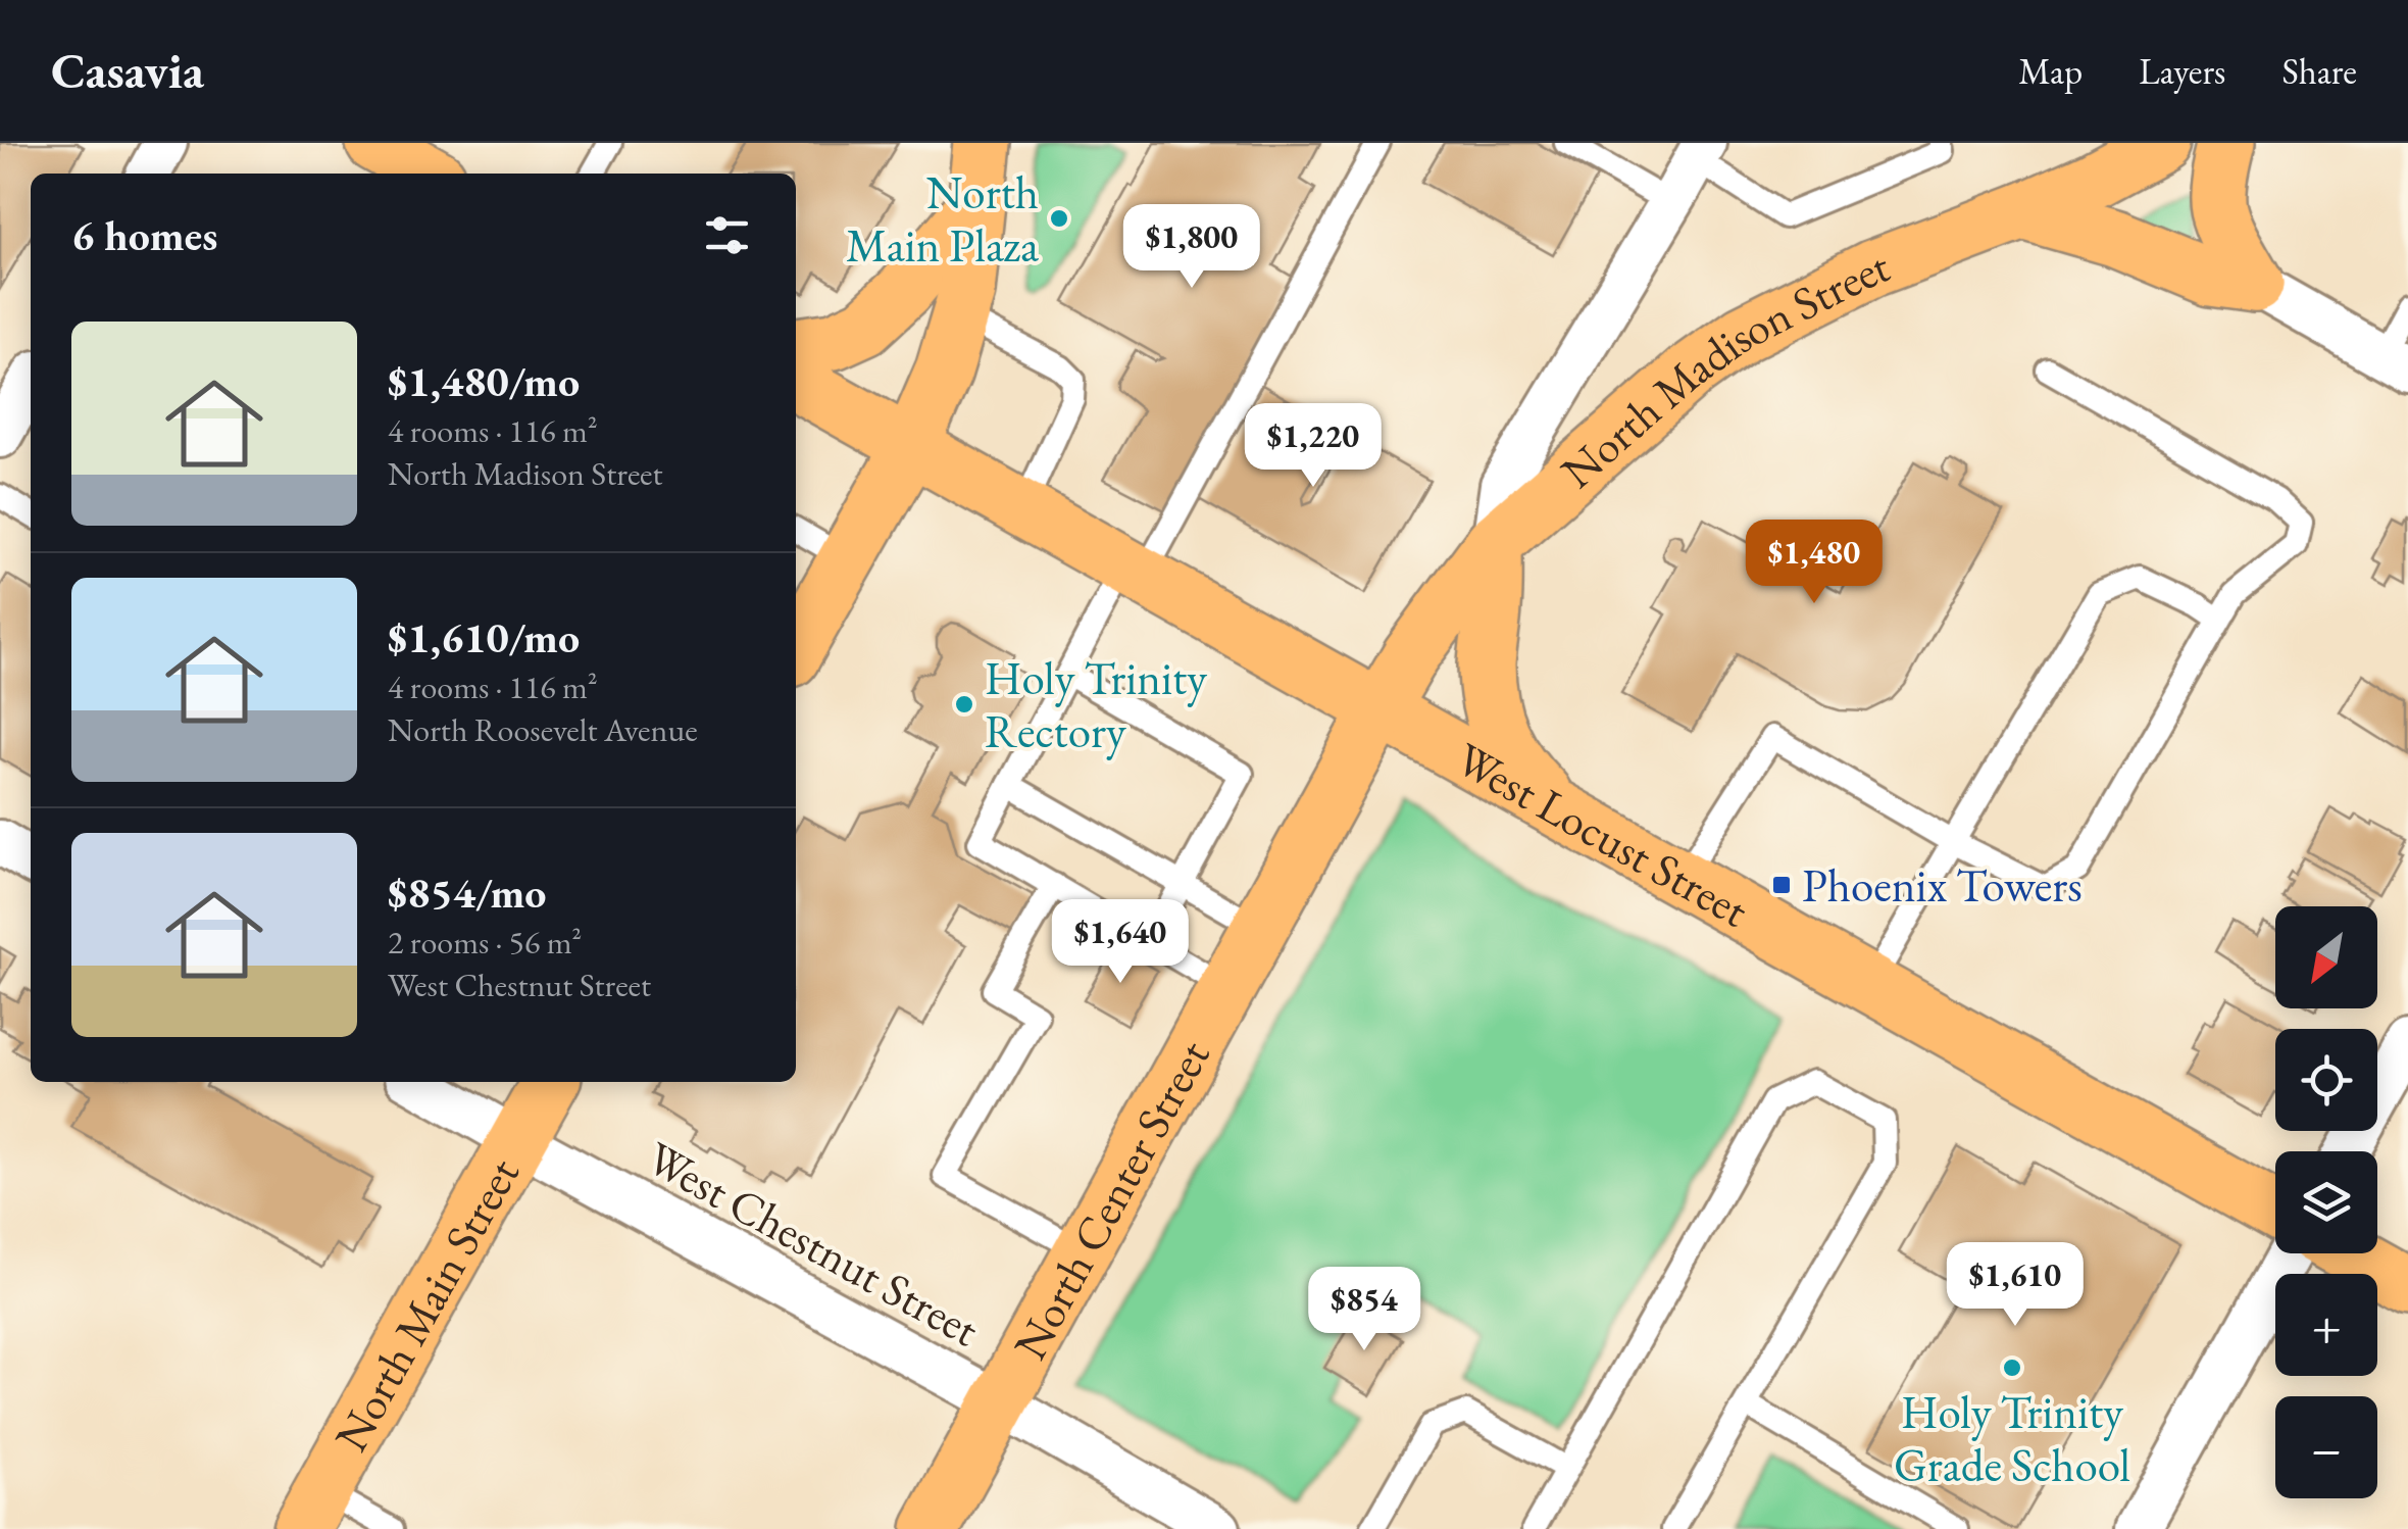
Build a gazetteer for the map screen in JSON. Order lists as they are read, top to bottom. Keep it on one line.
{"streets":{"main road":["North Madison Street","West Locust Street","North Center Street","North Main Street"],"street":["West Chestnut Street"]},"crossings":[["North Madison Street","West Locust Street"],["North Madison Street","North Center Street"],["West Locust Street","North Center Street"],["North Center Street","West Chestnut Street"],["West Chestnut Street","North Main Street"]],"places":{"other":["North Main Plaza","Holy Trinity Rectory","Holy Trinity Grade School"],"transit":["Phoenix Towers"]},"north":"bottom left","page":{"header":"Casavia","nav":["Map","Layers","Share"],"heading":"6 homes","price":["$1,800","$1,220","$1,480","$1,640","$1,610","$854"],"list":[{"name":"$1,480/mo","note":"4 rooms · 116 m² · North Madison Street"},{"name":"$1,610/mo","note":"4 rooms · 116 m² · North Roosevelt Avenue"},{"name":"$854/mo","note":"2 rooms · 56 m² · West Chestnut Street"}],"map_buttons":["+","−"]}}
